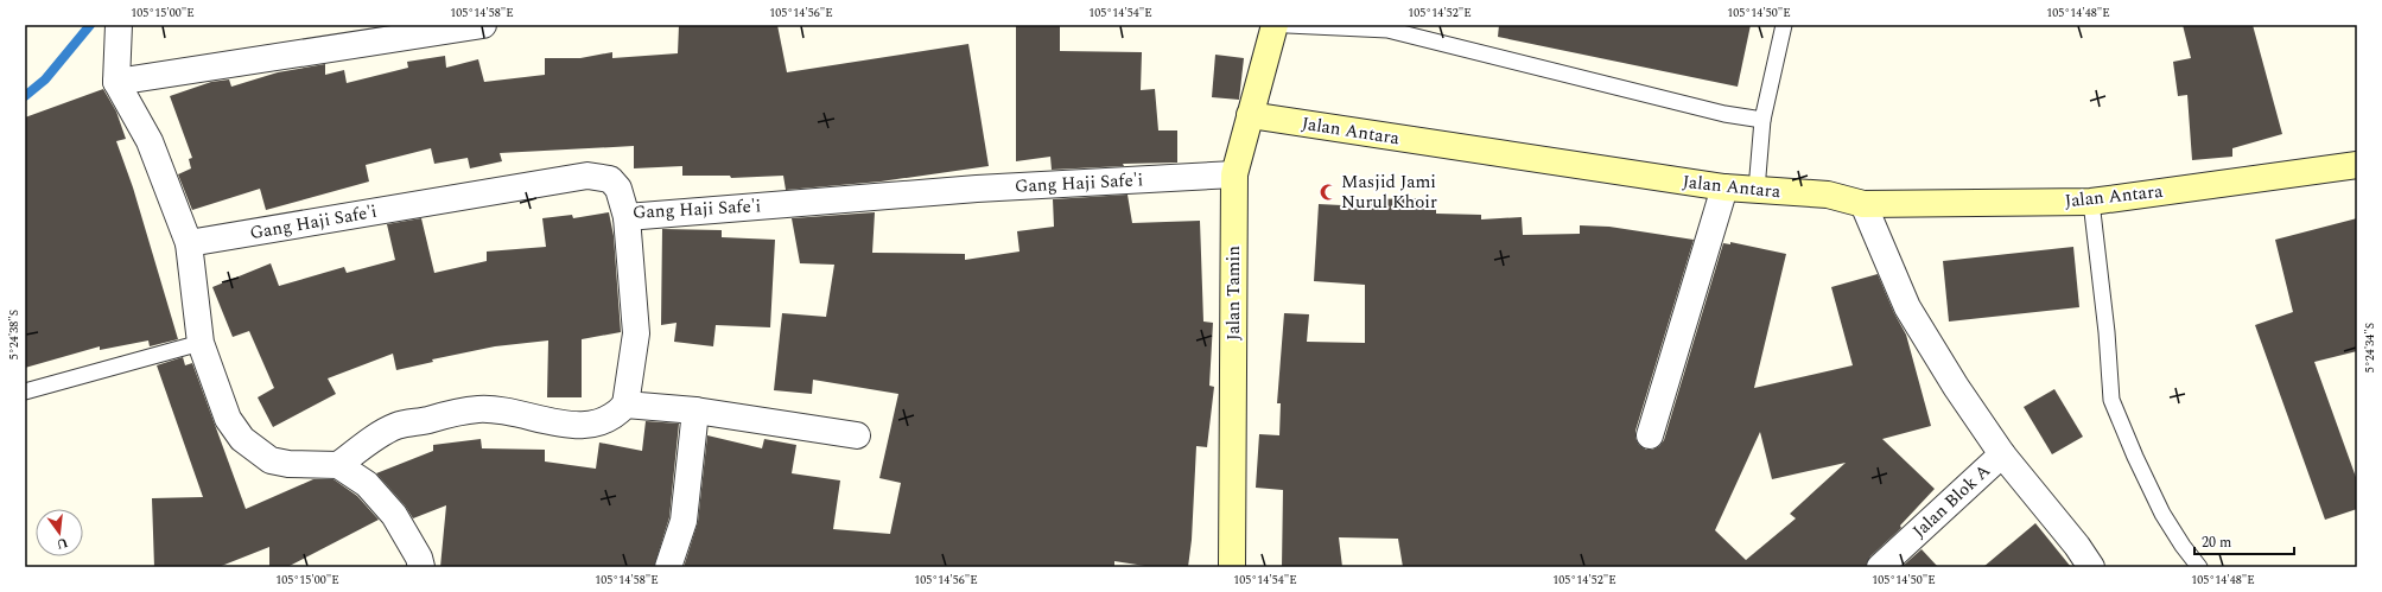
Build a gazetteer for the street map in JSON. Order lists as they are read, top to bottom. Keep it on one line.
{"streets":{"street":["Jalan Antara","Gang Haji Safe'i","Jalan Tamin","Jalan Blok A"]},"crossings":[["Jalan Antara","Jalan Tamin"],["Gang Haji Safe'i","Jalan Tamin"]],"places":{"mosque":["Masjid Jami Nurul Khoir"]},"scale_bar":"20 m","north":"bottom","coordinates":["105°15'00\"E","105°14'58\"E","105°14'56\"E","105°14'54\"E","105°14'52\"E","105°14'50\"E","105°14'48\"E","5°24'38\"S","5°24'34\"S"]}
